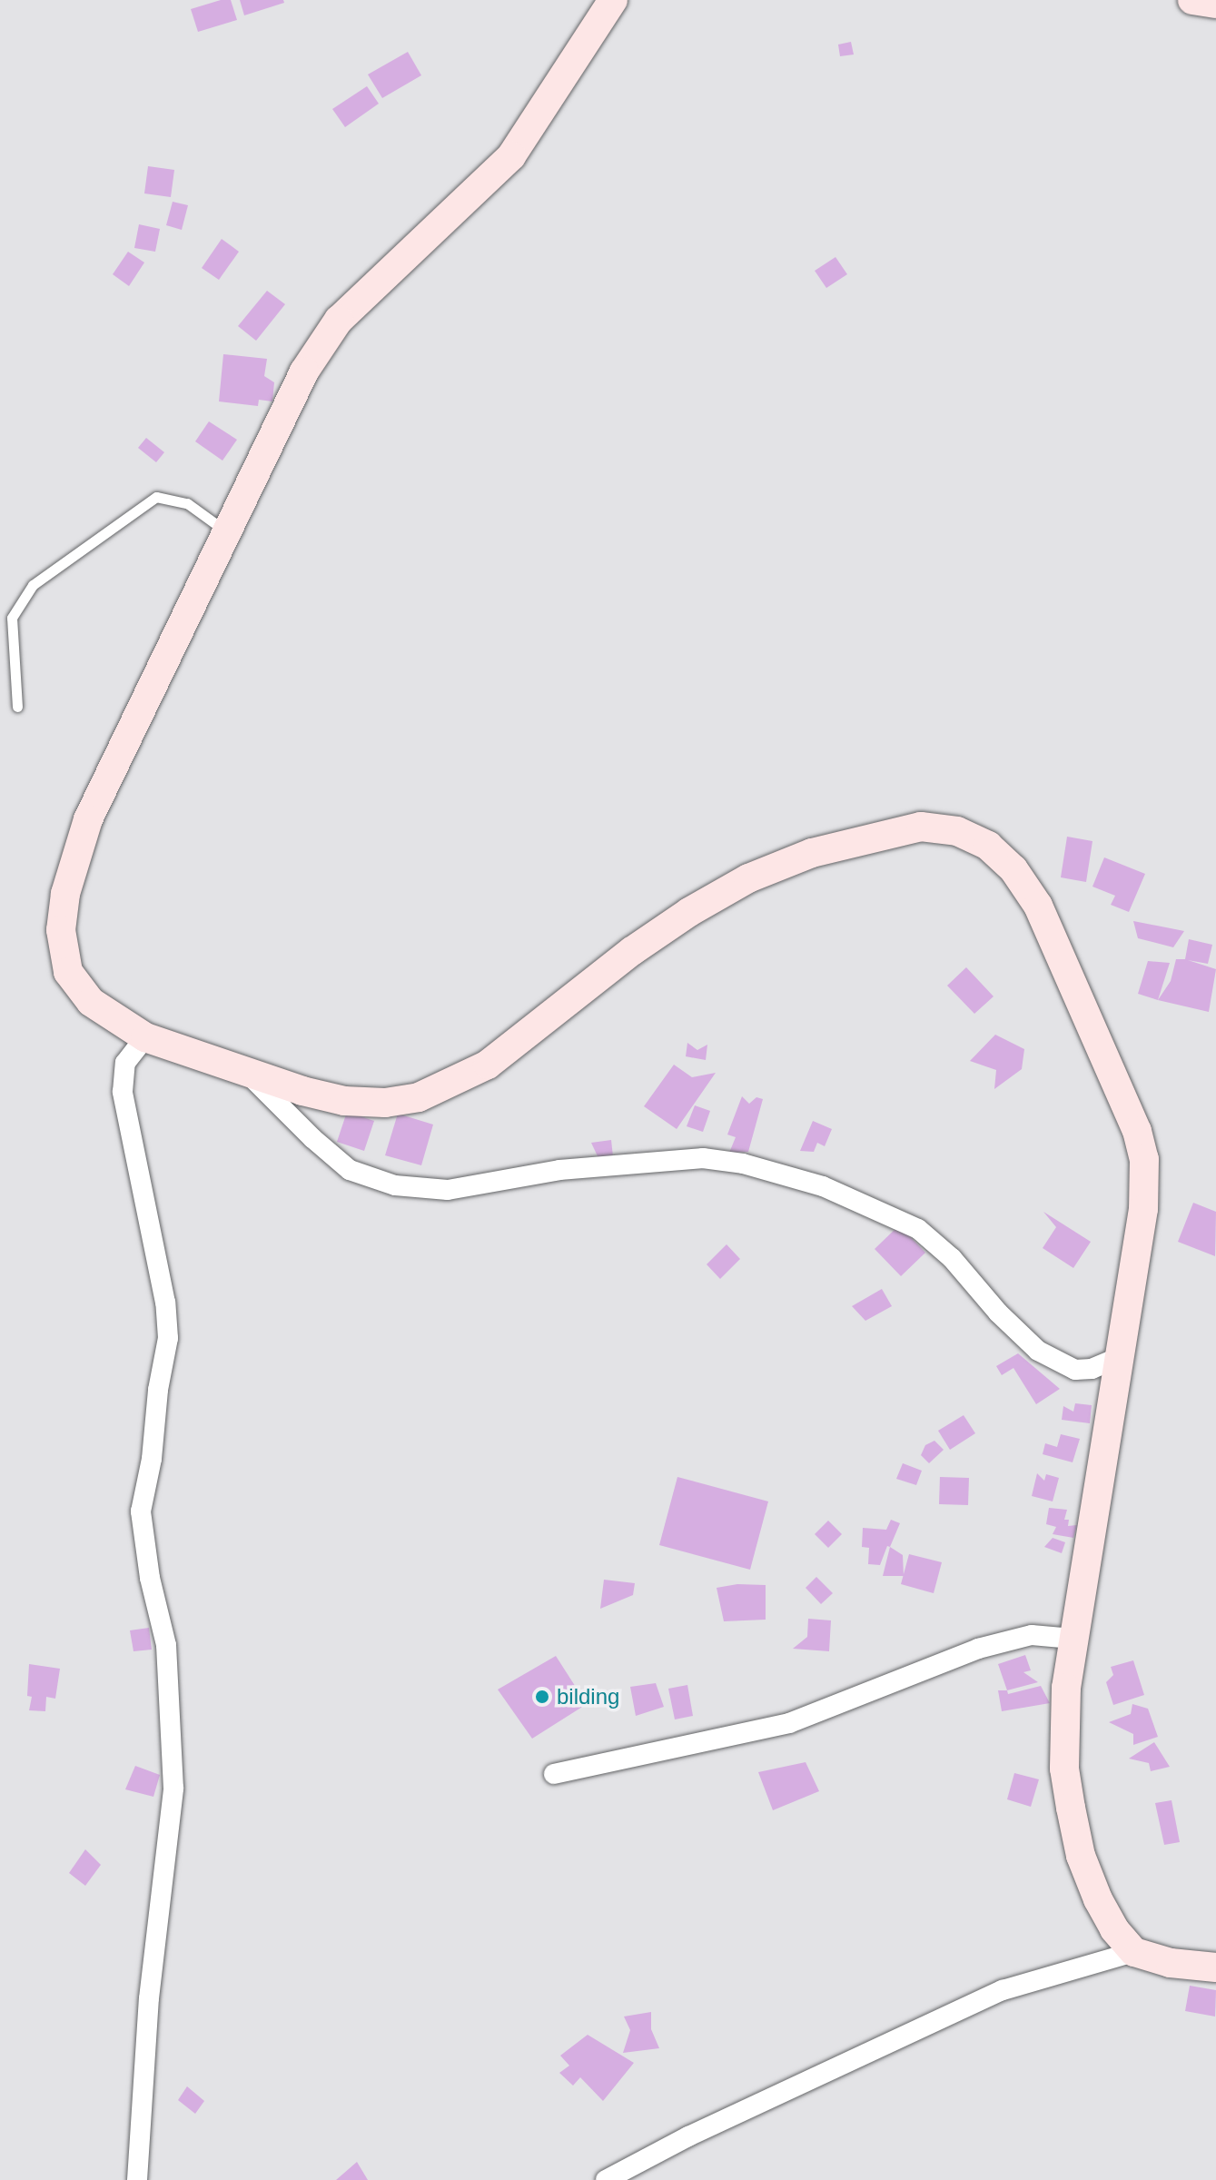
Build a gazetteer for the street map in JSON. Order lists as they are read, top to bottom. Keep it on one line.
{"places":["bilding"]}
